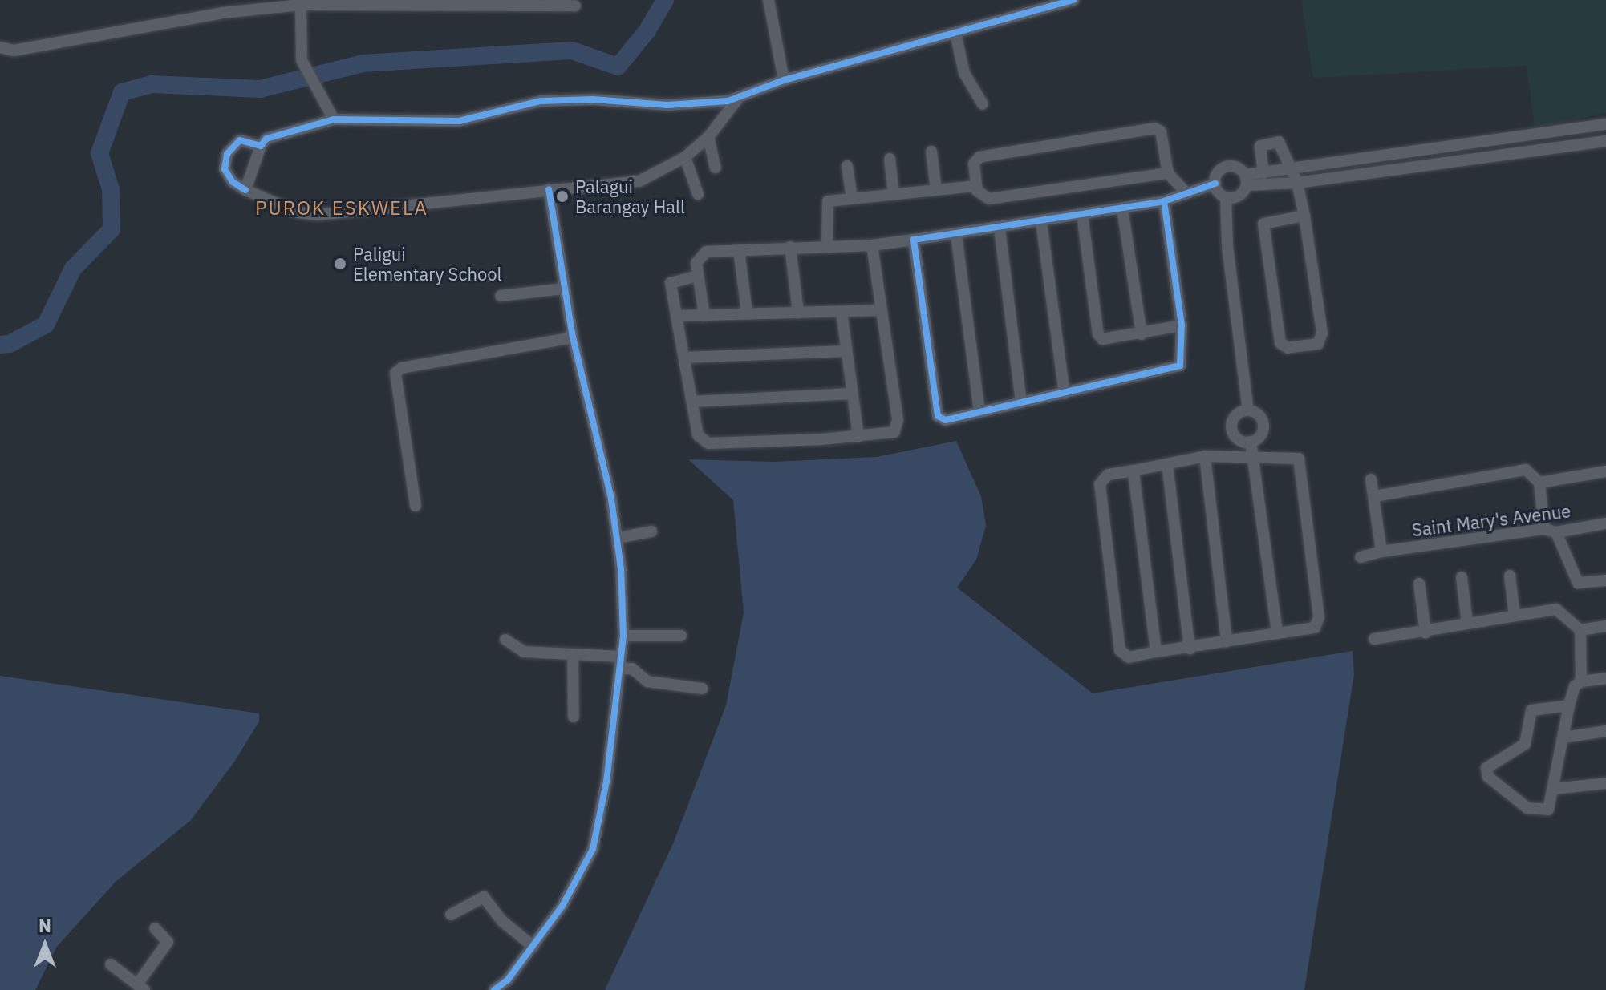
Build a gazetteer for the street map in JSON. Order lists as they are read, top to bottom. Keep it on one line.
{"streets":{"street":["Saint Mary's Avenue"]},"districts":["PUROK ESKWELA"],"places":["Palagui Barangay Hall","Paligui Elementary School"],"north":"top"}
